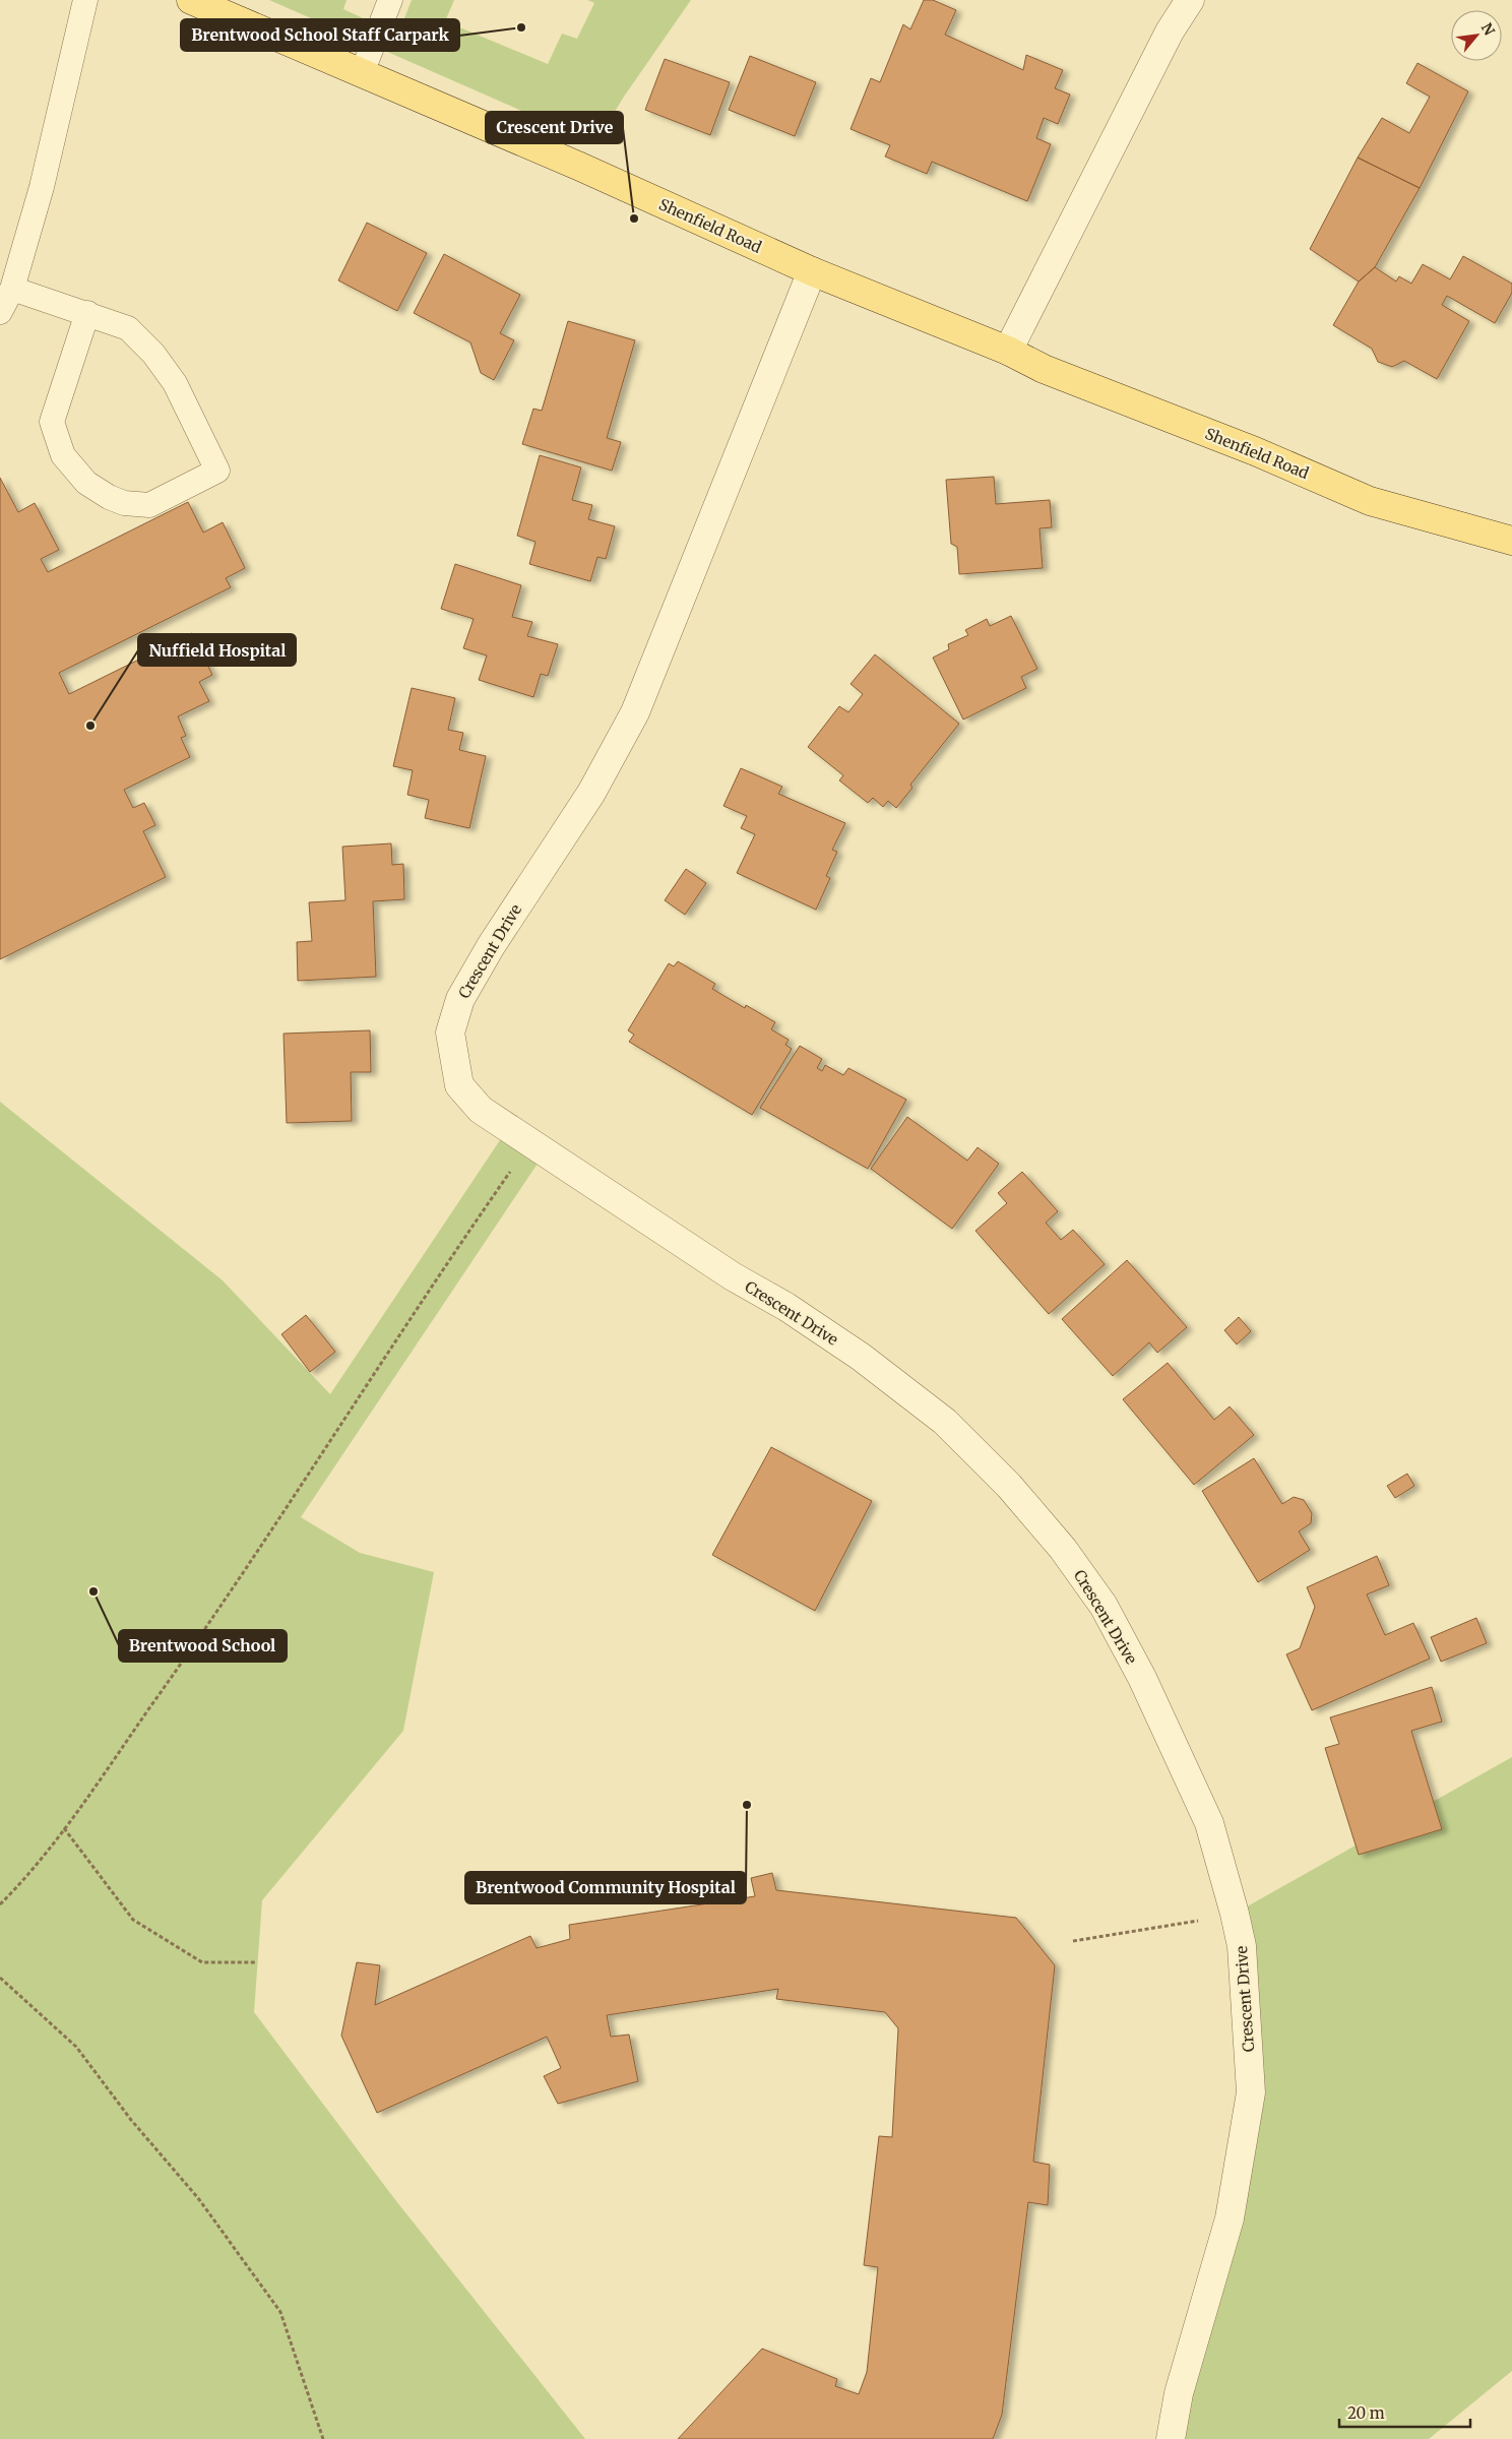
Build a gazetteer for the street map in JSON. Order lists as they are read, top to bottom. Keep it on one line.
{"streets":{"main road":["Shenfield Road"],"street":["Crescent Drive"]},"crossings":[["Shenfield Road","Crescent Drive"]],"places":["Brentwood School Staff Carpark","Crescent Drive","Nuffield Hospital","Brentwood School","Brentwood Community Hospital"],"scale_bar":"20 m","north":"top right"}
